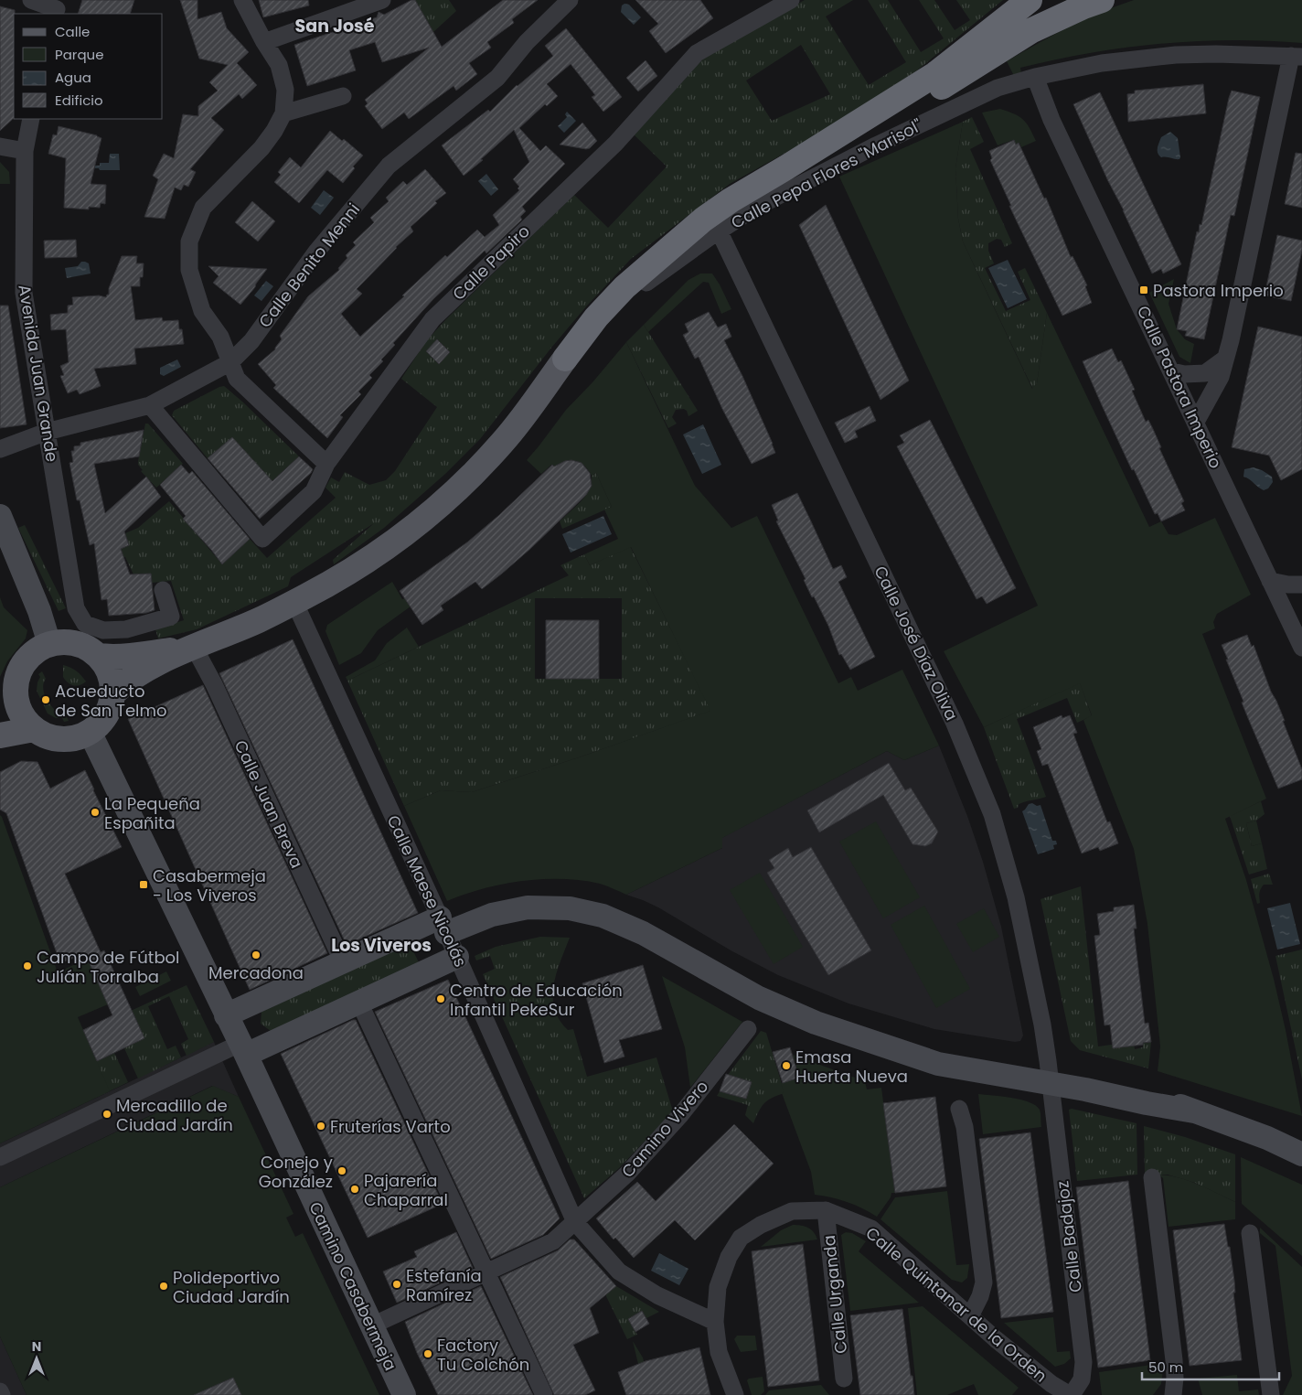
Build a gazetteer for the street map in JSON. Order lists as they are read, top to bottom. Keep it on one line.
{"streets":{"street":["Calle Pepa Flores \"Marisol\"","Calle Papiro","Calle Benito Menni","Avenida Juan Grande","Calle Pastora Imperio","Calle José Díaz Oliva","Calle Juan Breva","Calle Maese Nicolás","Camino Vivero","Calle Badajoz","Camino Casabermeja","Calle Urganda","Calle Quintanar de la Orden"]},"crossings":[["Calle Pepa Flores \"Marisol\"","Calle Pastora Imperio"],["Calle Pepa Flores \"Marisol\"","Calle José Díaz Oliva"],["Calle Papiro","Calle Benito Menni"],["Calle Benito Menni","Avenida Juan Grande"],["Calle José Díaz Oliva","Calle Badajoz"],["Calle Maese Nicolás","Camino Vivero"],["Calle Maese Nicolás","Calle Quintanar de la Orden"],["Camino Vivero","Camino Casabermeja"],["Calle Badajoz","Calle Quintanar de la Orden"],["Calle Urganda","Calle Quintanar de la Orden"]],"districts":["San José","Los Viveros"],"places":{"transit":["Pastora Imperio","Casabermeja - Los Viveros"],"other":["Acueducto de San Telmo","La Pequeña Españita","Mercadona","Campo de Fútbol Julíán Torralba","Centro de Educación Infantil PekeSur","Emasa Huerta Nueva","Mercadillo de Ciudad Jardín","Fruterías Varto","Conejo y González","Pajarería Chaparral","Estefanía Ramírez","Polideportivo Ciudad Jardín","Factory Tu Colchón"]},"legend":["Calle","Parque","Agua","Edificio"],"scale_bar":"50 m","north":"top"}
